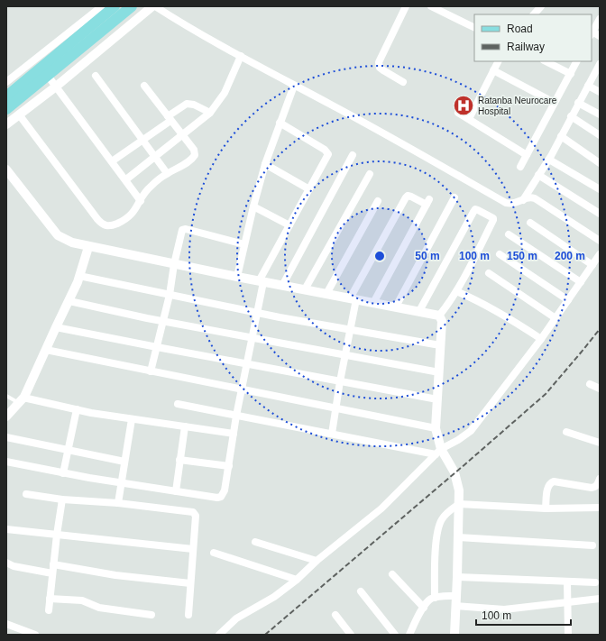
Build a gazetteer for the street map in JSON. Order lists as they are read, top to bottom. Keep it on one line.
{"places":{"hospital":["Ratanba Neurocare Hospital"]},"legend":["Road","Railway"],"scale_bar":"100 m","rings":["50 m","100 m","150 m","200 m"]}
